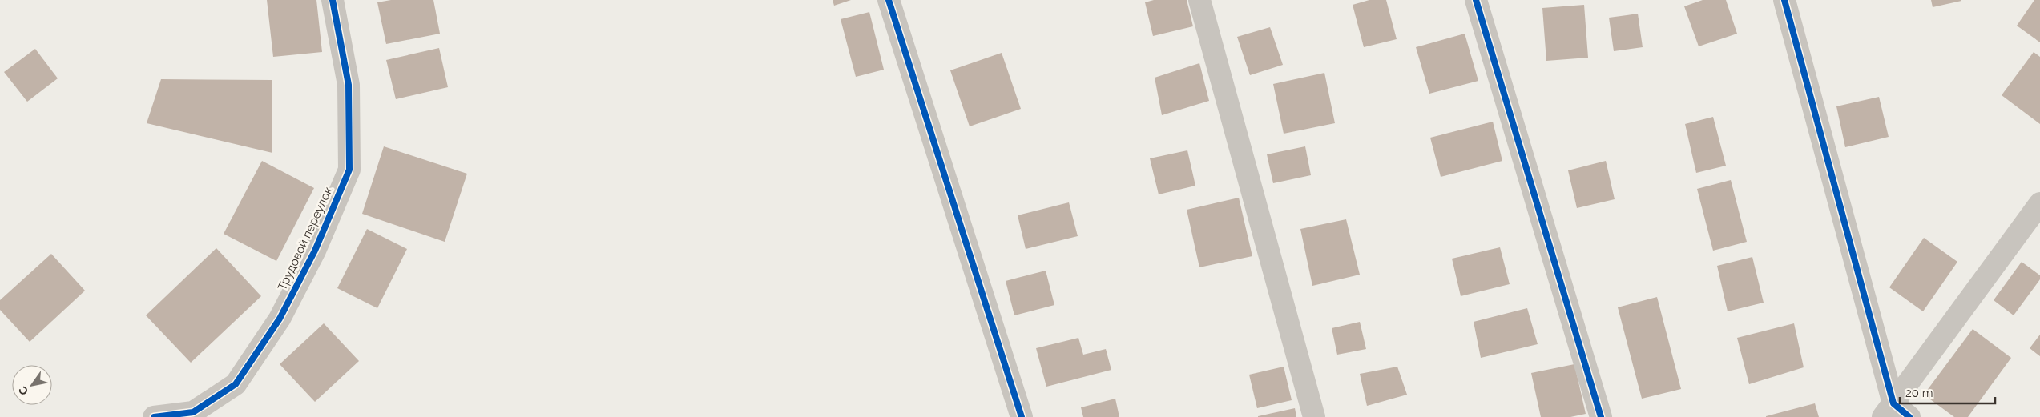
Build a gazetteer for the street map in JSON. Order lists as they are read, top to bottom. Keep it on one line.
{"streets":{"street":["Трудовой переулок"]},"scale_bar":"20 m","north":"bottom left"}
